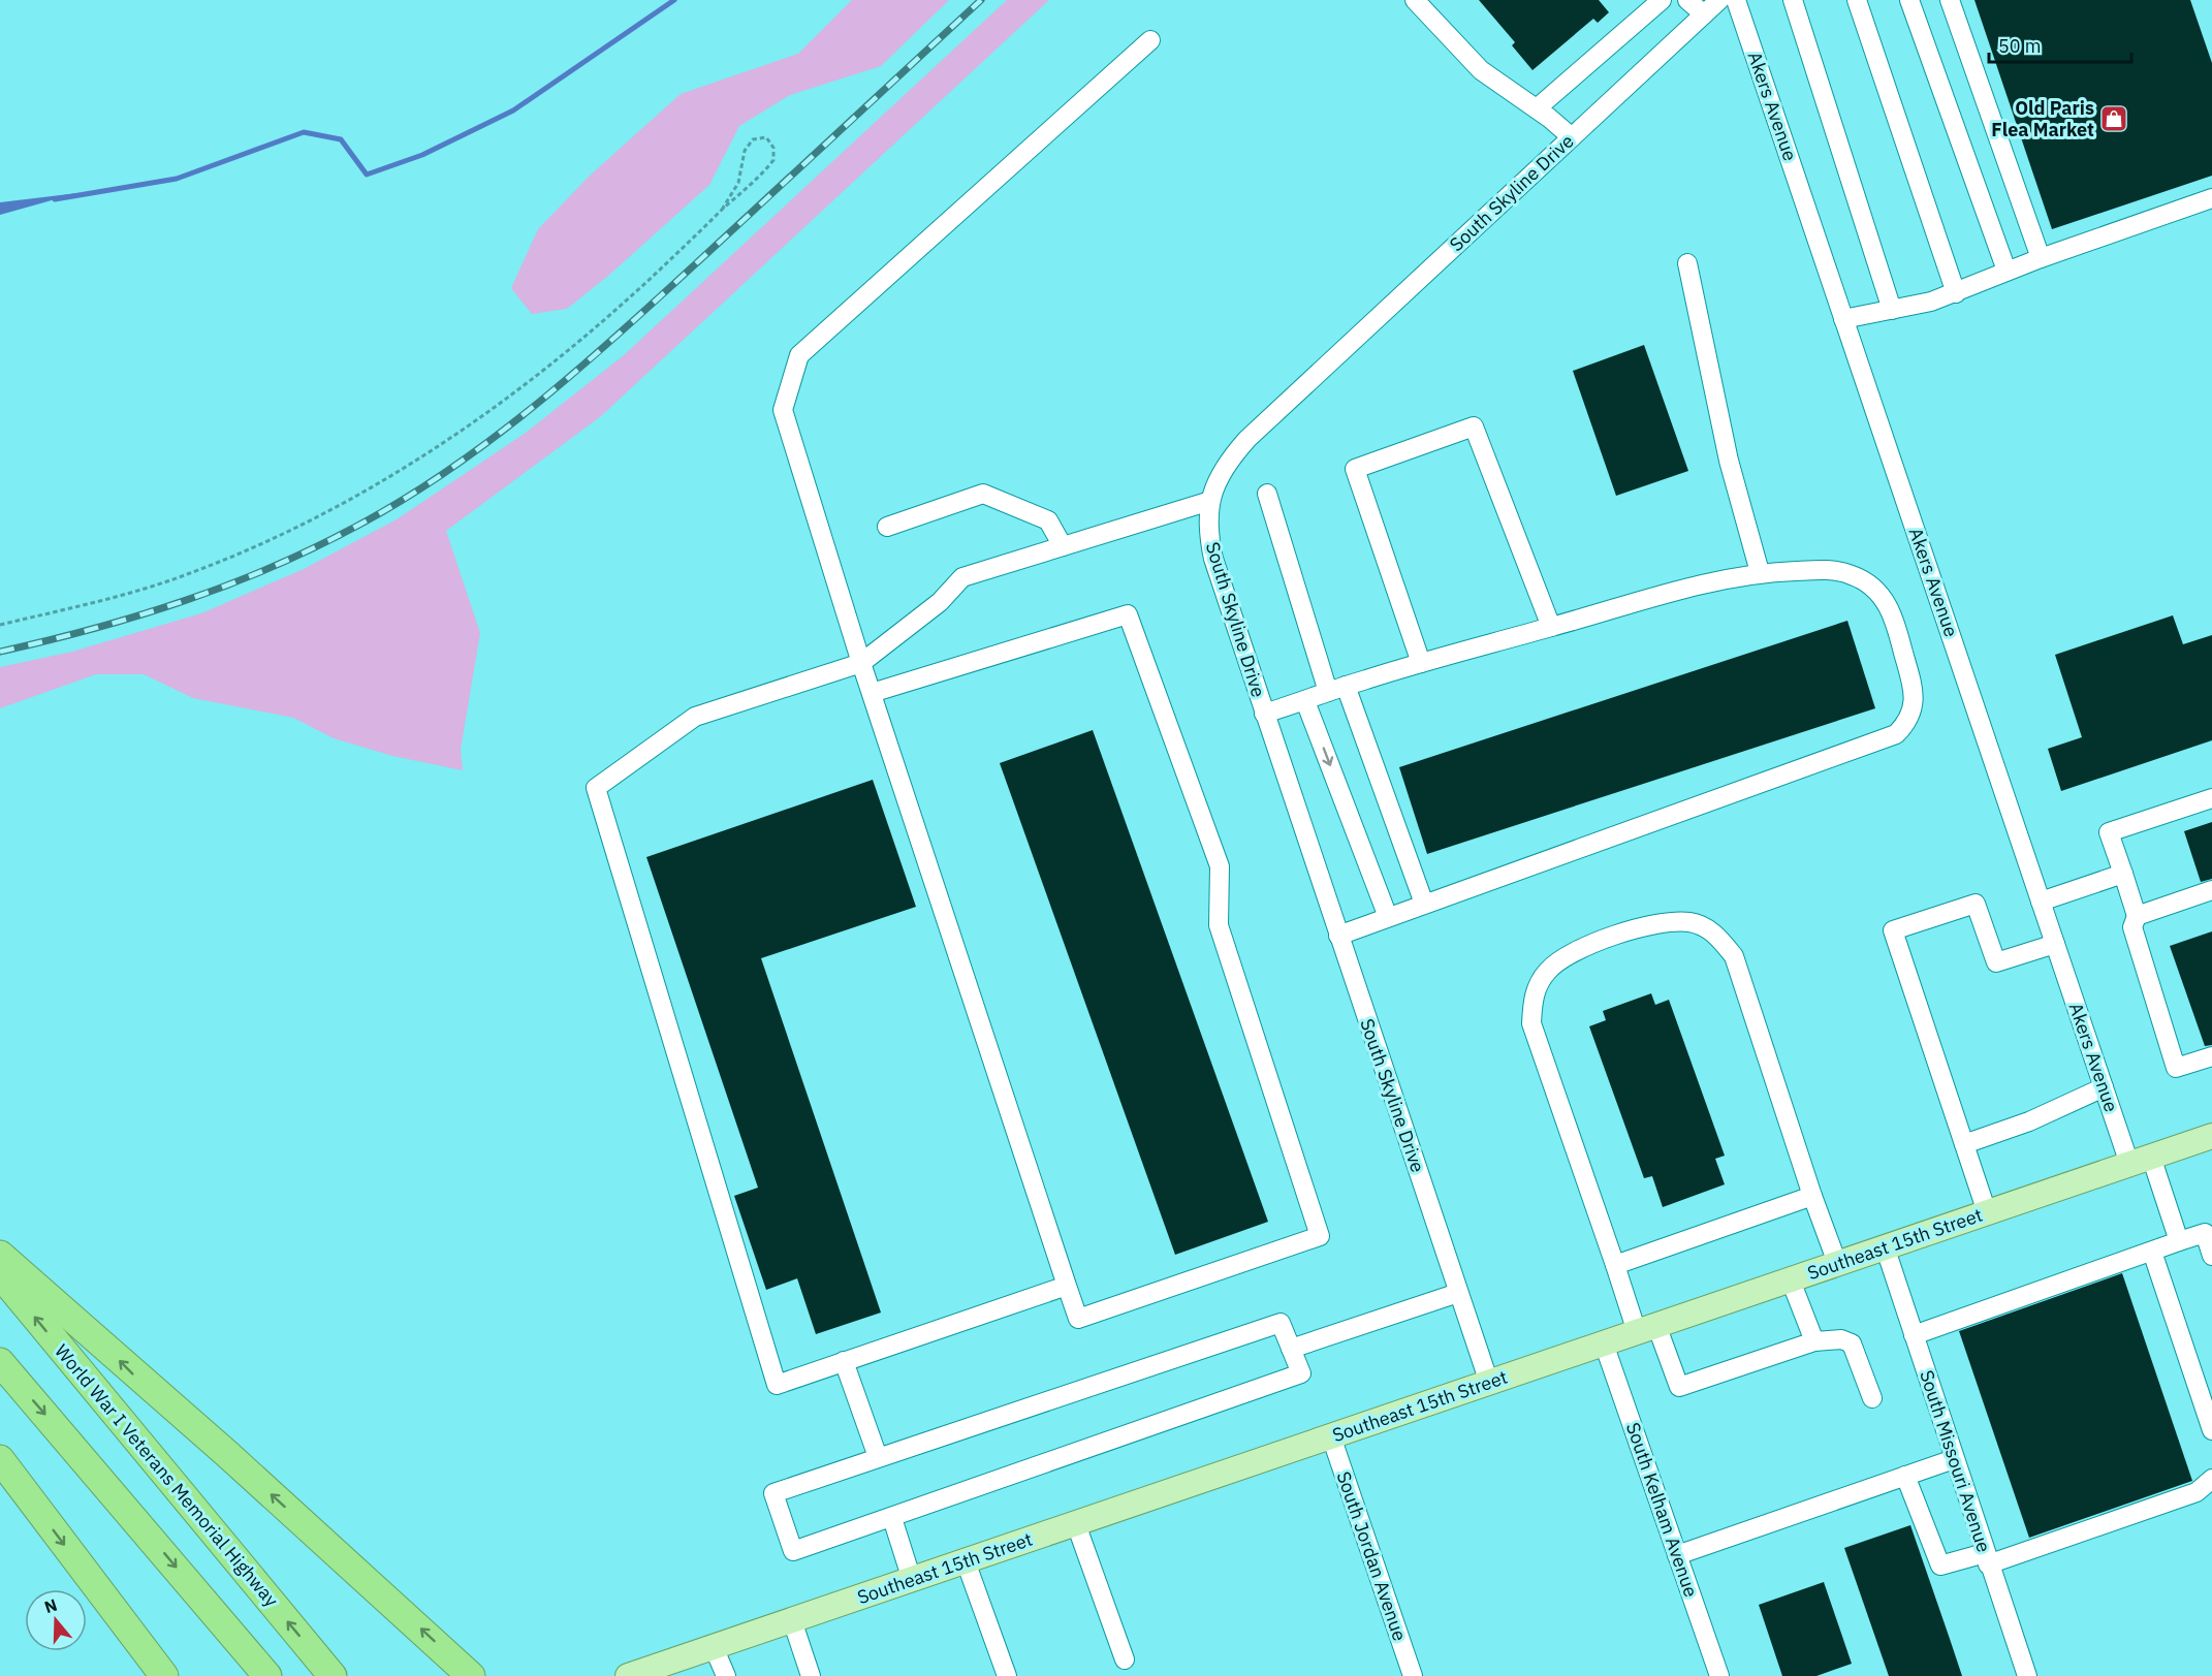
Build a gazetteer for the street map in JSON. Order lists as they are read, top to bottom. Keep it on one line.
{"streets":{"highway":["World War I Veterans Memorial Highway"],"main road":["Southeast 15th Street"],"street":["Akers Avenue","South Skyline Drive","South Missouri Avenue","South Kelham Avenue","South Jordan Avenue"]},"crossings":[["Akers Avenue","Southeast 15th Street"],["South Skyline Drive","Southeast 15th Street"],["Southeast 15th Street","South Missouri Avenue"],["Southeast 15th Street","South Kelham Avenue"],["Southeast 15th Street","South Jordan Avenue"]],"places":{"shop":["Old Paris Flea Market"]},"scale_bar":"50 m","north":"top"}
